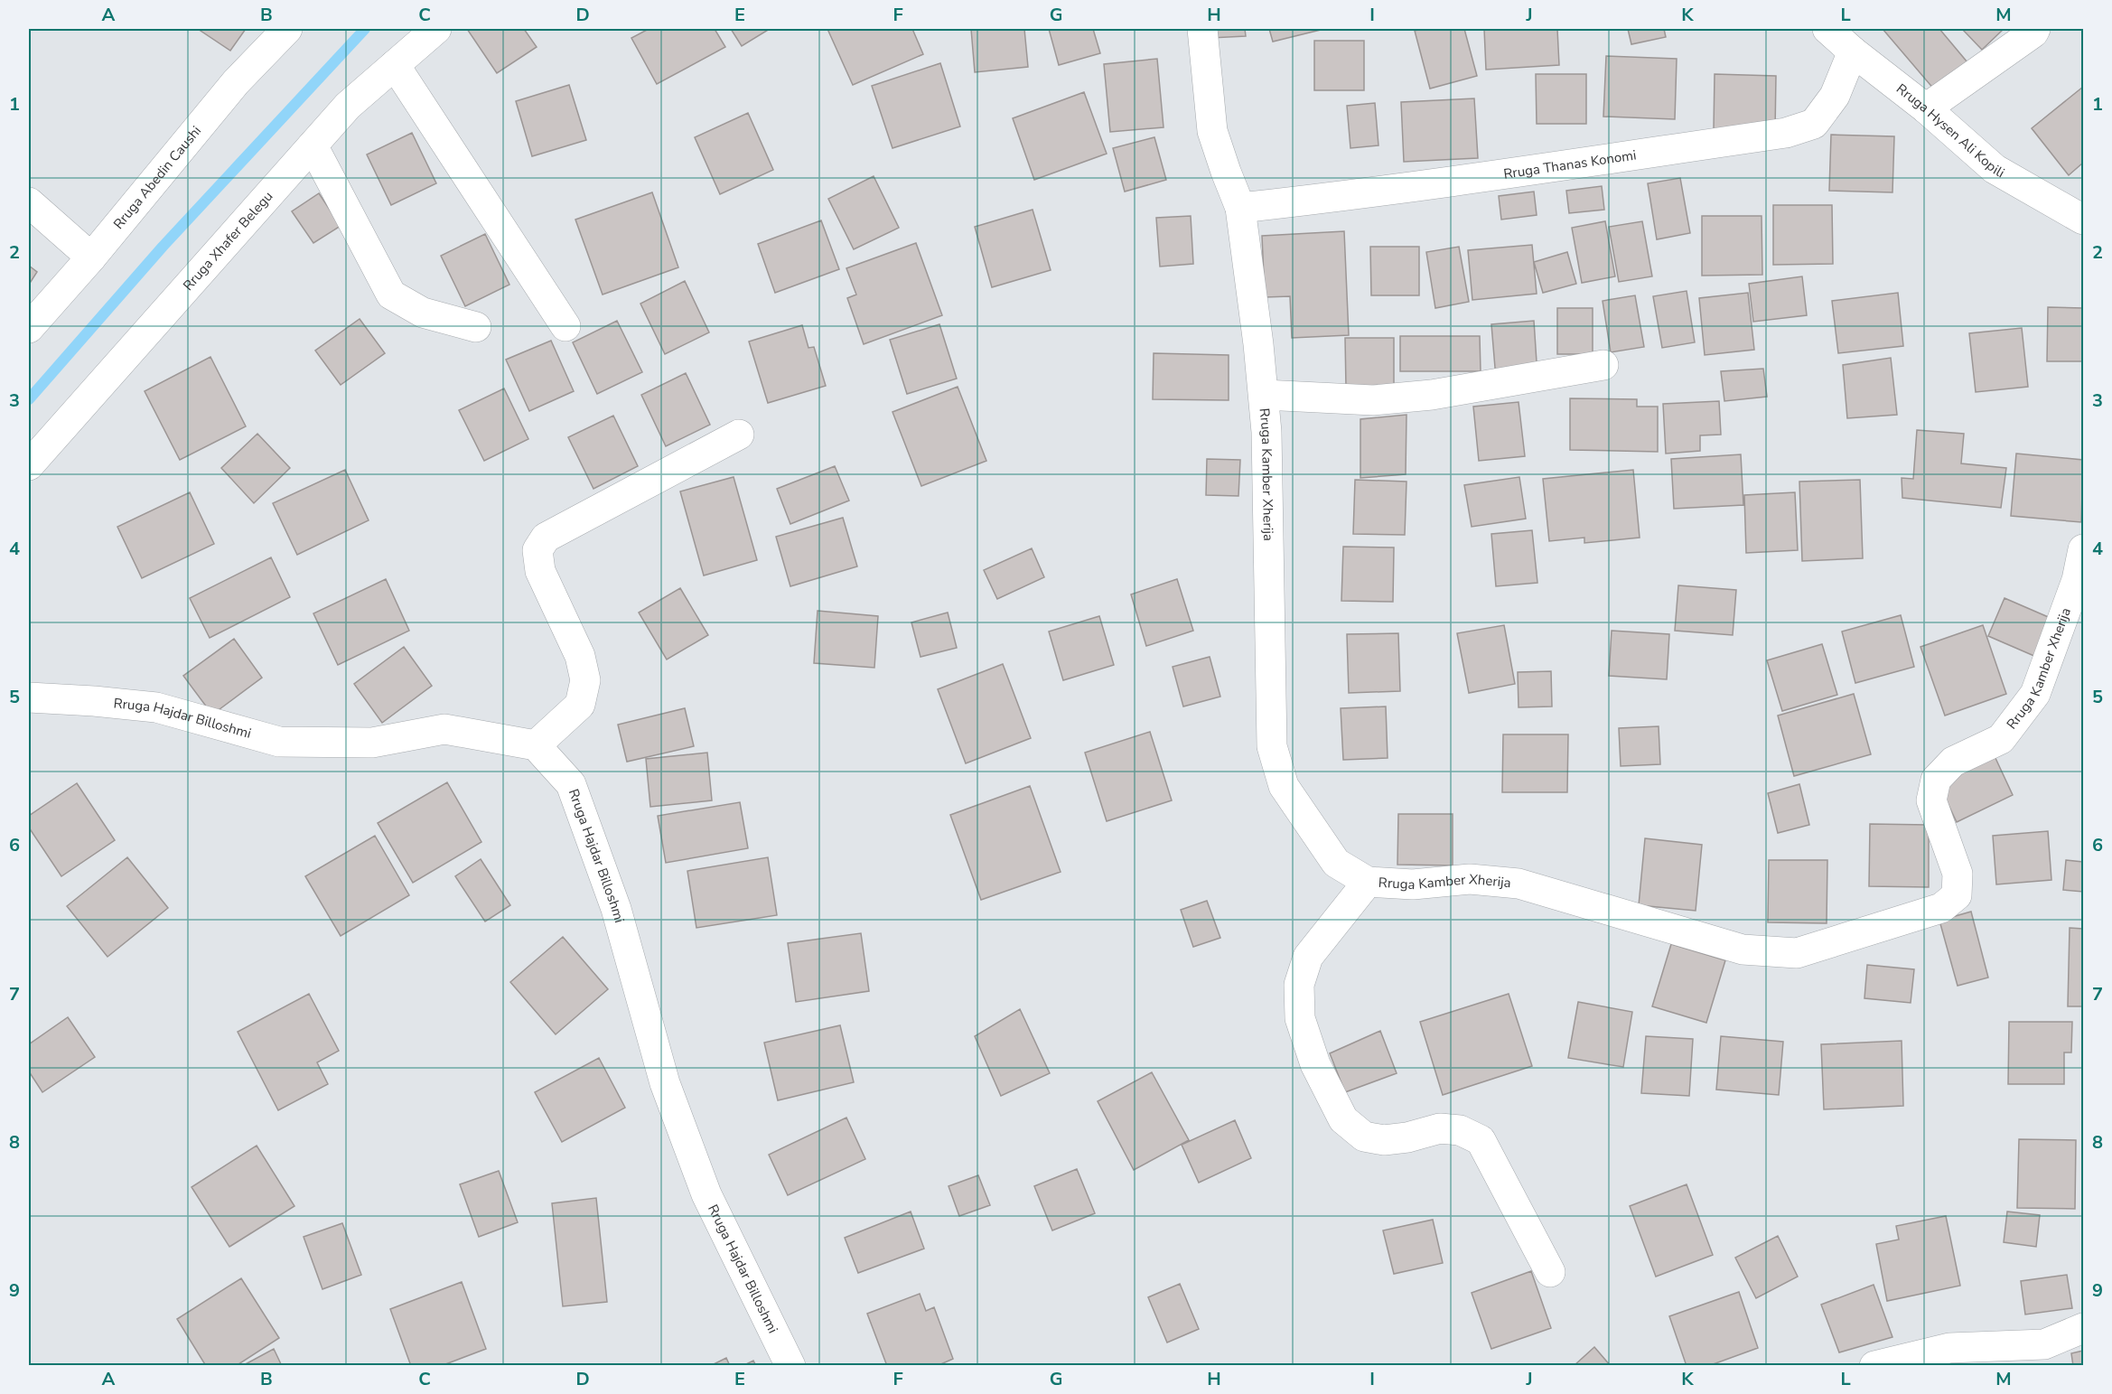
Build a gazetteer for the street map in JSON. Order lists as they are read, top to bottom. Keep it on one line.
{"streets":{"street":["Rruga Hysen Ali Kopili","Rruga Thanas Konomi","Rruga Abedin Caushi","Rruga Xhafer Belegu","Rruga Kamber Xherija","Rruga Hajdar Billoshmi"]},"crossings":[["Rruga Hysen Ali Kopili","Rruga Thanas Konomi"],["Rruga Thanas Konomi","Rruga Kamber Xherija"]],"grid":{"columns":["A","B","C","D","E","F","G","H","I","J","K","L","M"],"rows":["1","2","3","4","5","6","7","8","9"]}}
